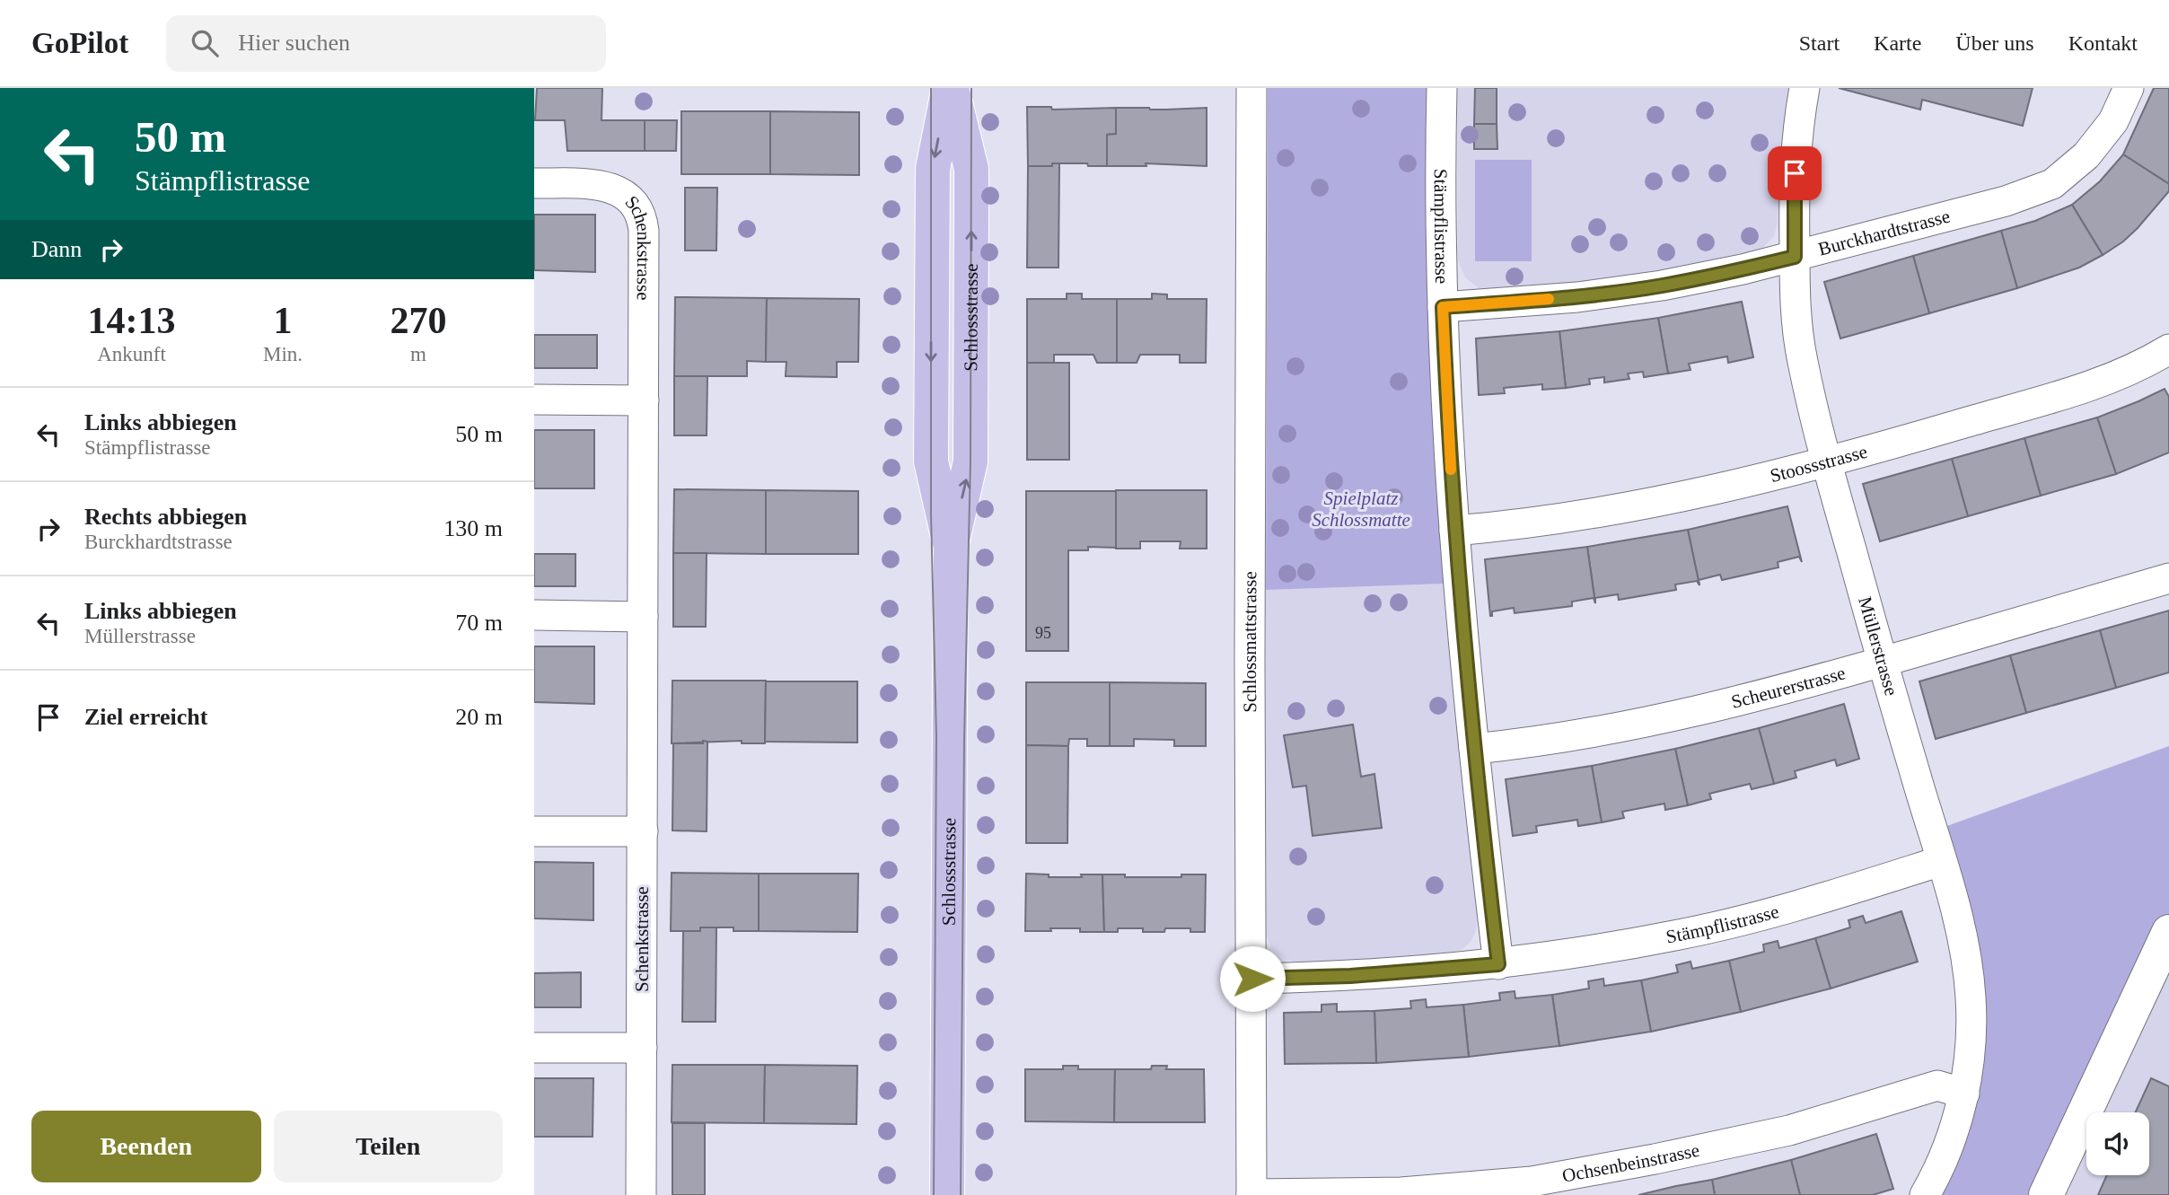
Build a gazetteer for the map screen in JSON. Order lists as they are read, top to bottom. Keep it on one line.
{"streets":{"main road":["Schlossstrasse"],"street":["Stämpflistrasse","Burckhardtstrasse","Schenkstrasse","Stoossstrasse","Schlossmattstrasse","Müllerstrasse","Scheurerstrasse","Ochsenbeinstrasse"]},"crossings":[["Stämpflistrasse","Burckhardtstrasse"],["Stämpflistrasse","Stoossstrasse"],["Stämpflistrasse","Schlossmattstrasse"],["Stämpflistrasse","Müllerstrasse"],["Stämpflistrasse","Scheurerstrasse"],["Burckhardtstrasse","Müllerstrasse"],["Stoossstrasse","Müllerstrasse"],["Schlossmattstrasse","Ochsenbeinstrasse"],["Müllerstrasse","Scheurerstrasse"],["Müllerstrasse","Ochsenbeinstrasse"]],"parks":["Spielplatz Schlossmatte"],"house_numbers":["95"],"page":{"header":"GoPilot","search":"Hier suchen","nav":["Start","Karte","Über uns","Kontakt"],"turn":["50 m","Stämpflistrasse"],"then":"Dann","eta":["14:13","Ankunft","1","Min.","270","m"],"list":[{"name":"Links abbiegen","note":"Stämpflistrasse","value":"50 m"},{"name":"Rechts abbiegen","note":"Burckhardtstrasse","value":"130 m"},{"name":"Links abbiegen","note":"Müllerstrasse","value":"70 m"},{"name":"Ziel erreicht","value":"20 m"}],"buttons":["Beenden","Teilen"]}}
